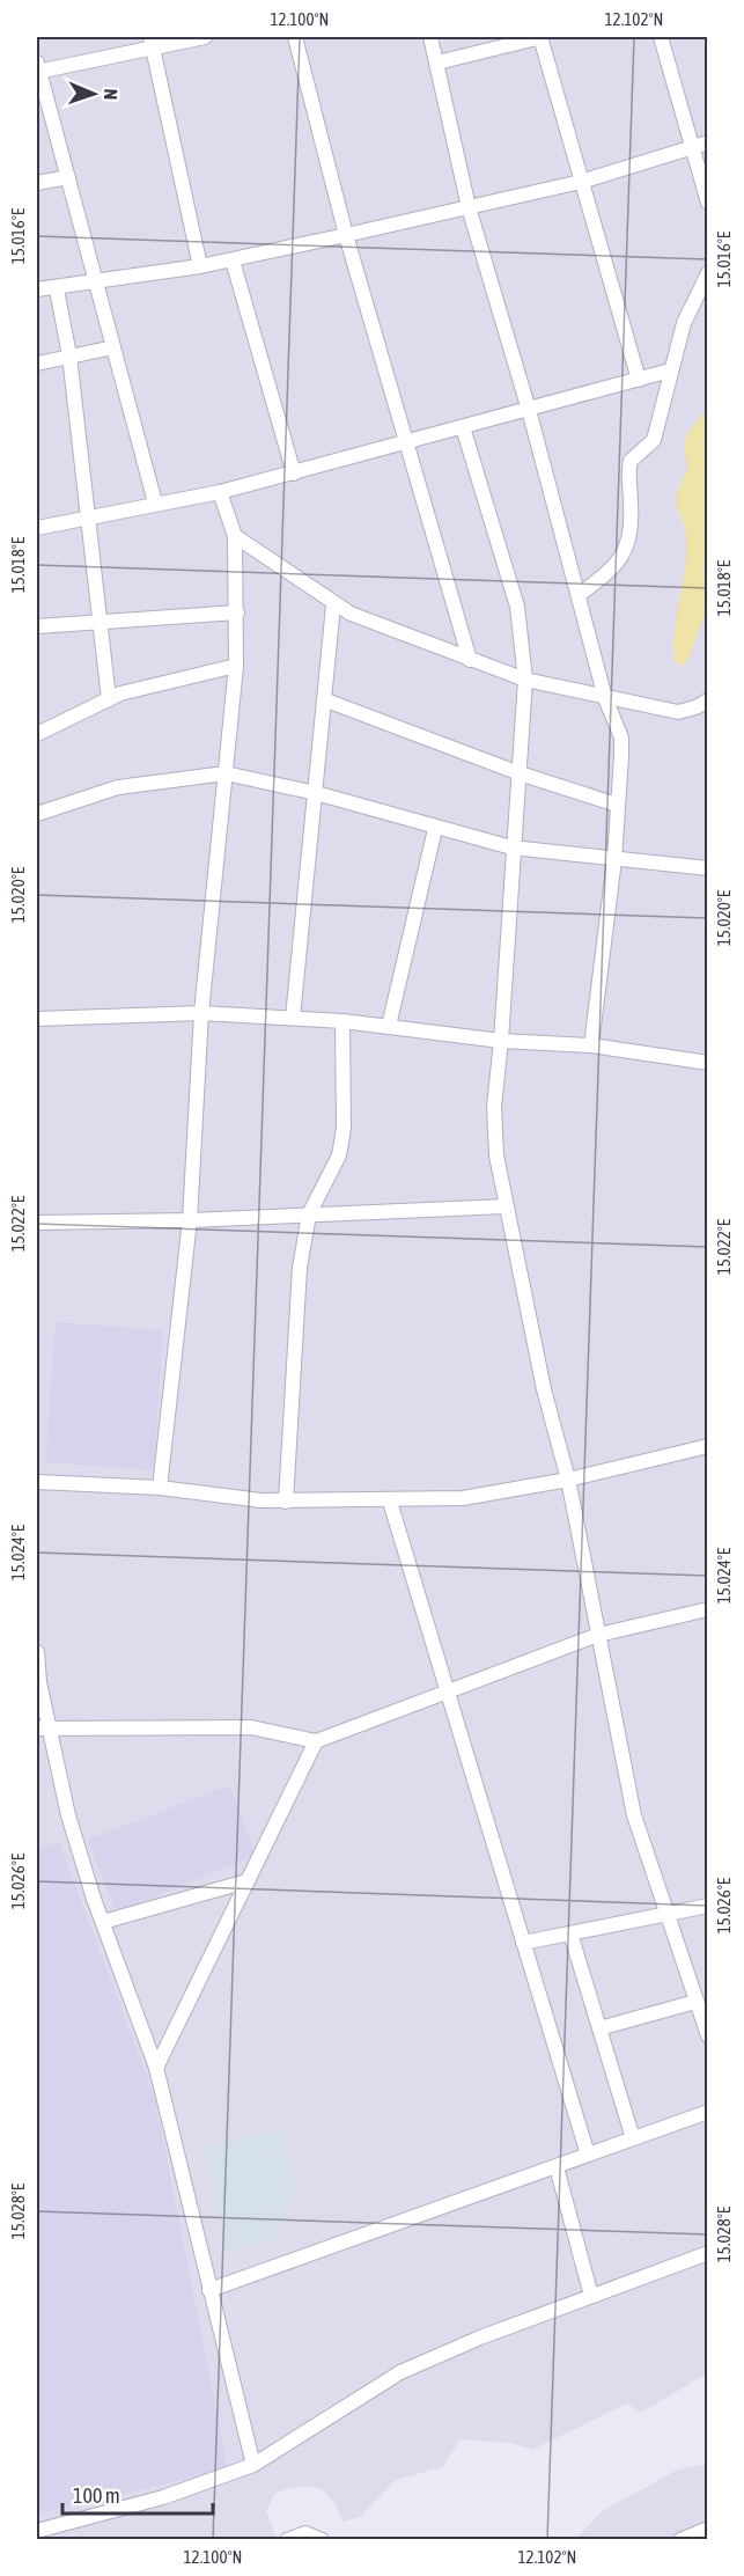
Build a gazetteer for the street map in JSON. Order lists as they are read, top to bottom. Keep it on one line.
{"scale_bar":"100 m","north":"right","coordinates":["12.100°N","12.102°N","15.016°E","15.018°E","15.020°E","15.022°E","15.024°E","15.026°E","15.028°E"]}
